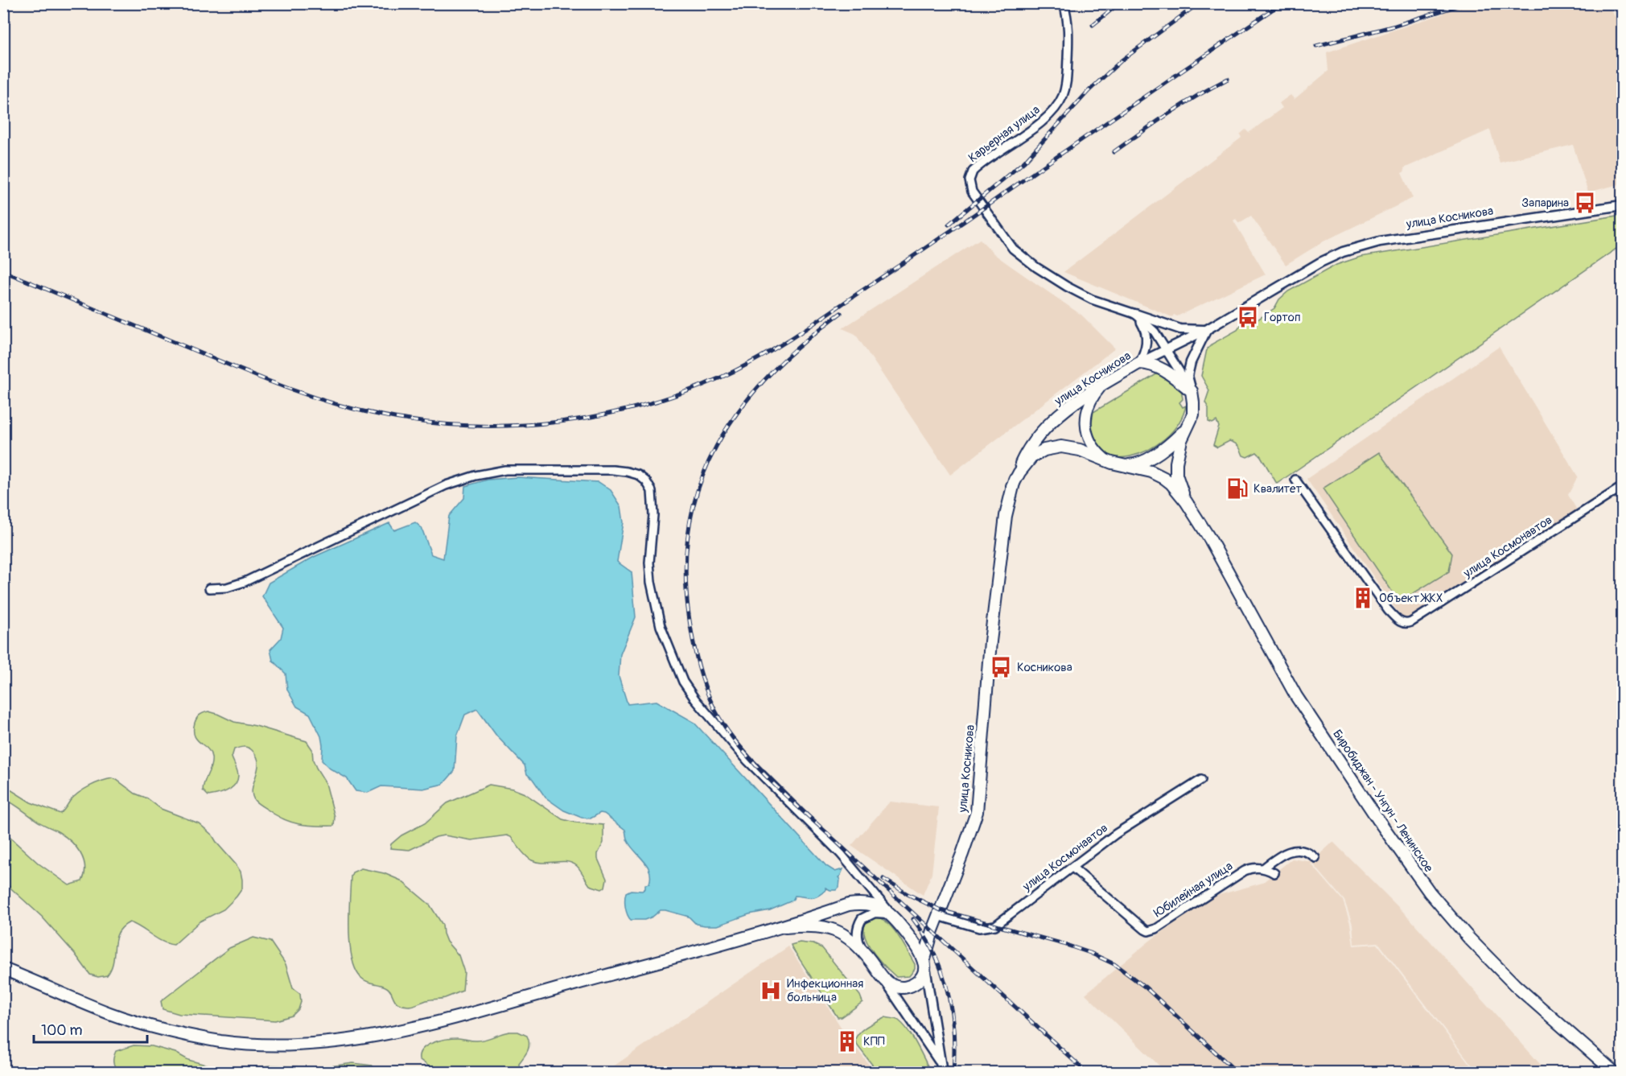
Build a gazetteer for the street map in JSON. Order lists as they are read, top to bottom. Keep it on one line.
{"streets":{"main road":["улица Косникова","Биробиджан - Унгун - Ленинское"],"street":["Карьерная улица","улица Космонавтов","Юбилейная улица"]},"crossings":[["улица Косникова","улица Космонавтов"],["улица Космонавтов","Юбилейная улица"]],"places":{"bus stop":["Запарина","Гортоп","Косникова"],"fuel station":["Квалитет"],"building":["Объект ЖКХ","КПП"],"hospital":["Инфекционная больница"]},"scale_bar":"100 m"}
